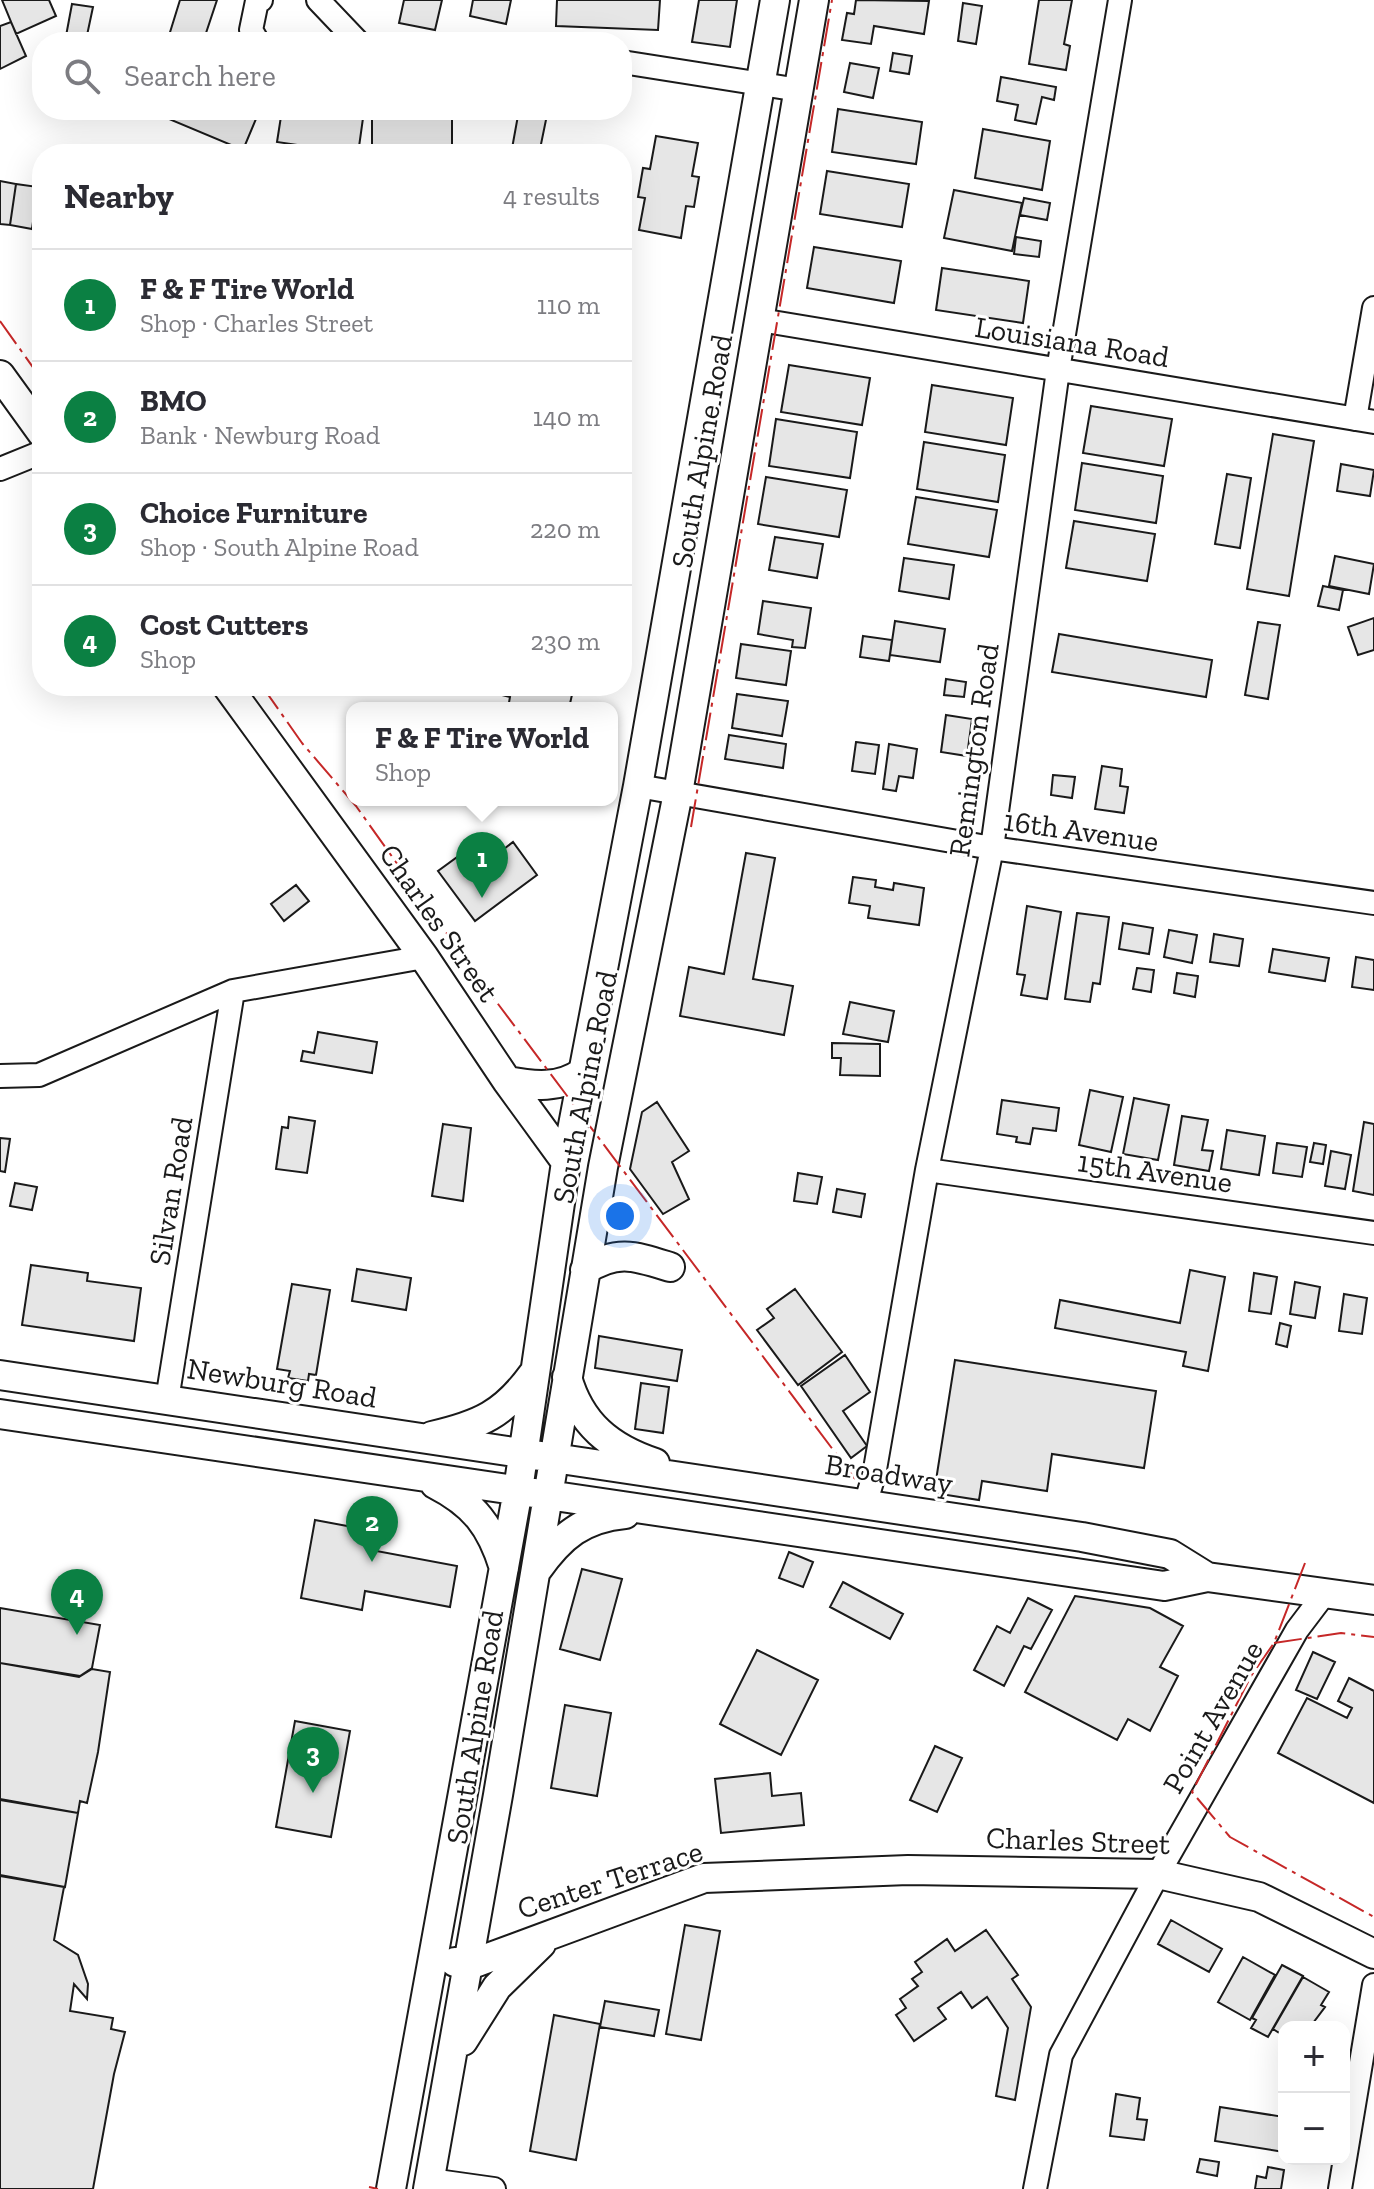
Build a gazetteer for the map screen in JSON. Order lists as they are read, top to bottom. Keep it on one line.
{"streets":{"main road":["South Alpine Road","Charles Street","Newburg Road","Broadway","Center Terrace"],"street":["Louisiana Road","Remington Road","16th Avenue","15th Avenue","Silvan Road","Point Avenue"]},"crossings":[["Louisiana Road","South Alpine Road"],["Louisiana Road","Remington Road"],["South Alpine Road","16th Avenue"],["South Alpine Road","Charles Street"],["South Alpine Road","Newburg Road"],["South Alpine Road","Broadway"],["South Alpine Road","Center Terrace"],["Remington Road","16th Avenue"],["Remington Road","15th Avenue"],["Remington Road","Broadway"],["Charles Street","Point Avenue"],["Charles Street","Center Terrace"],["Silvan Road","Newburg Road"],["Newburg Road","Broadway"],["Broadway","Point Avenue"]],"page":{"search":"Search here","heading":["Nearby","4 results"],"list":[{"mark":"1","name":"F & F Tire World","note":"Shop · Charles Street","value":"110 m"},{"mark":"2","name":"BMO","note":"Bank · Newburg Road","value":"140 m"},{"mark":"3","name":"Choice Furniture","note":"Shop · South Alpine Road","value":"220 m"},{"mark":"4","name":"Cost Cutters","note":"Shop","value":"230 m"}],"popup":["F & F Tire World","Shop"],"pins":["1","2","4","3"],"map_buttons":["+","−"]}}
